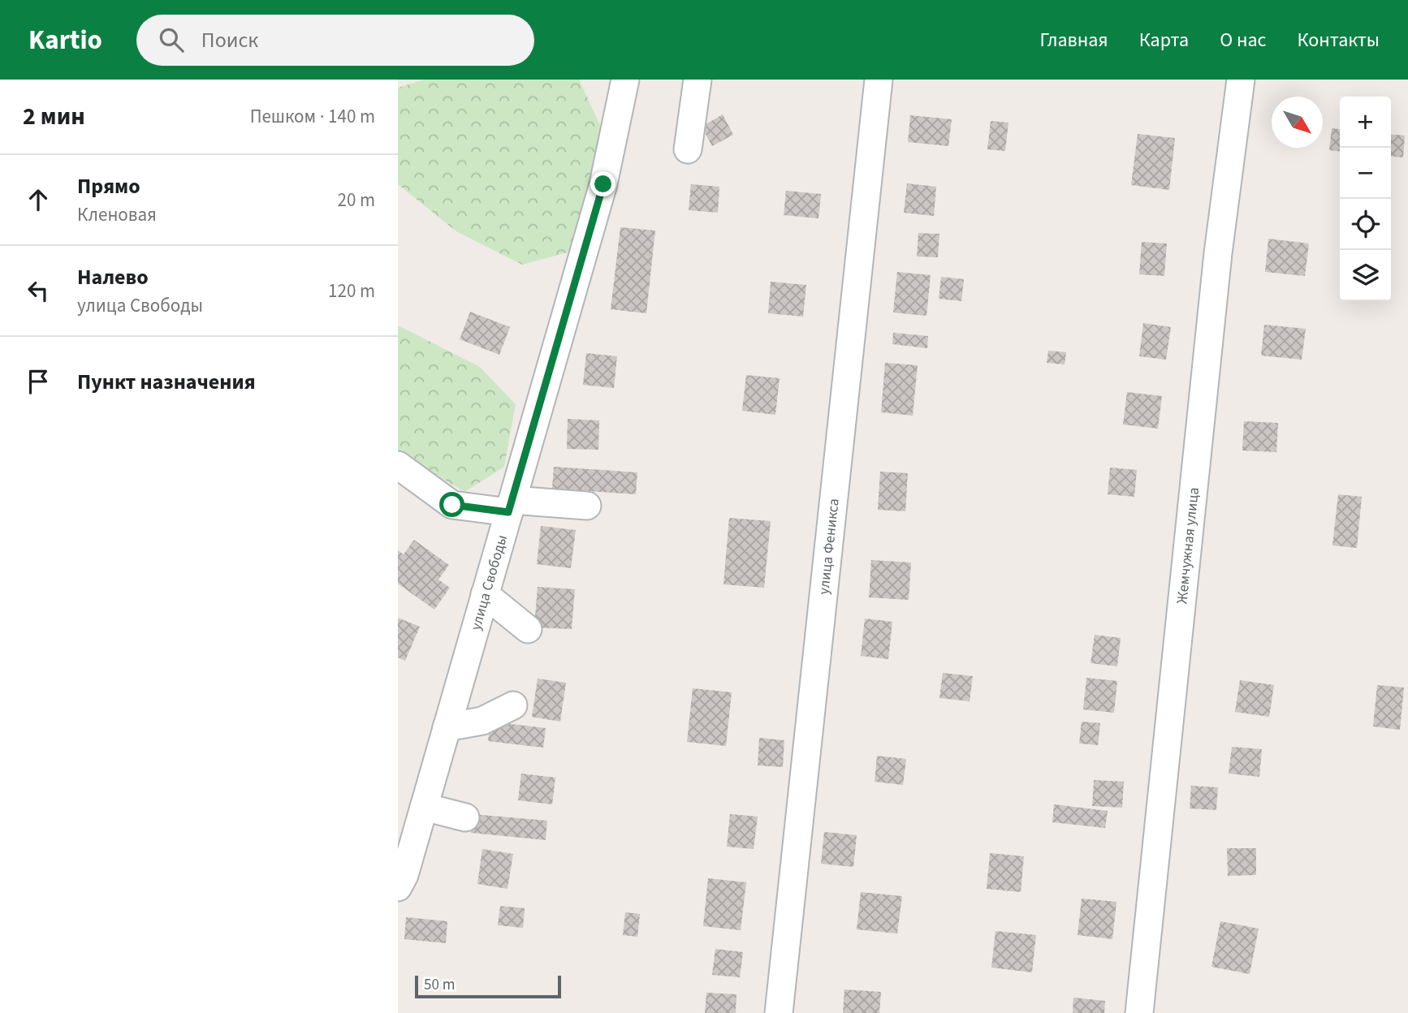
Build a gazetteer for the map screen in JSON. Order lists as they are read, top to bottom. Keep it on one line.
{"streets":{"street":["улица Феникса","Жемчужная улица","улица Свободы"]},"scale_bar":"50 m","north":"bottom right","page":{"header":"Kartio","search":"Поиск","nav":["Главная","Карта","О нас","Контакты"],"heading":["2 мин","Пешком · 140 m"],"map_buttons":["+","−"],"list":[["Прямо","Кленовая","20 m"],["Налево","улица Свободы","120 m"],"Пункт назначения"],"scale":"50 m"}}
